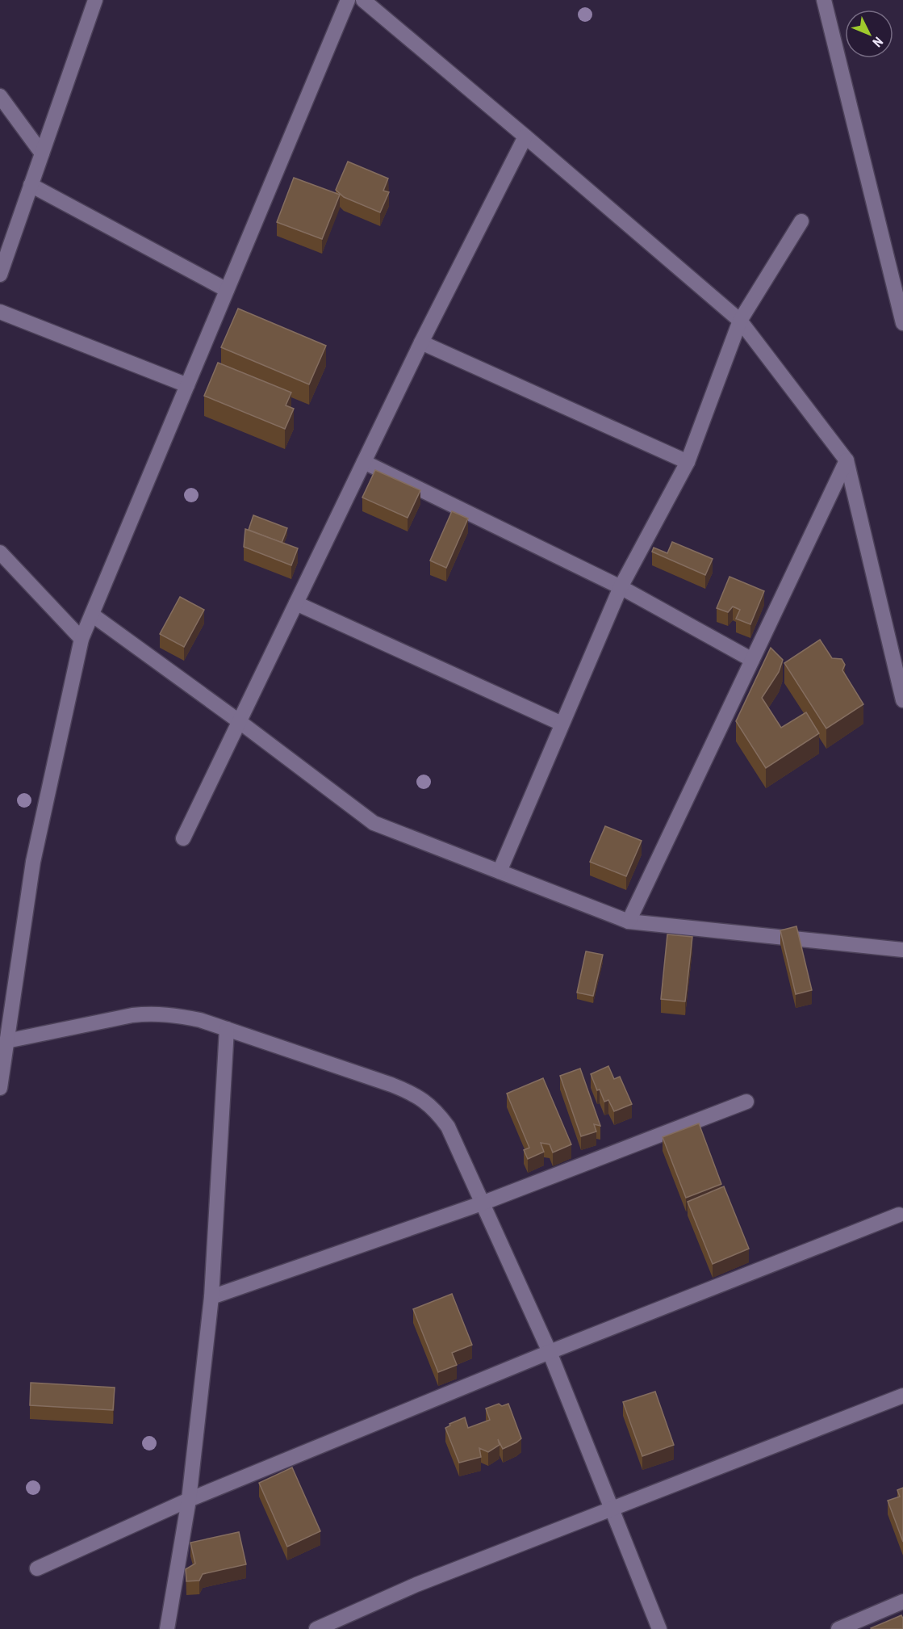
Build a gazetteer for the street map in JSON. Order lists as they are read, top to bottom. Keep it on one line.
{"north":"bottom right"}
